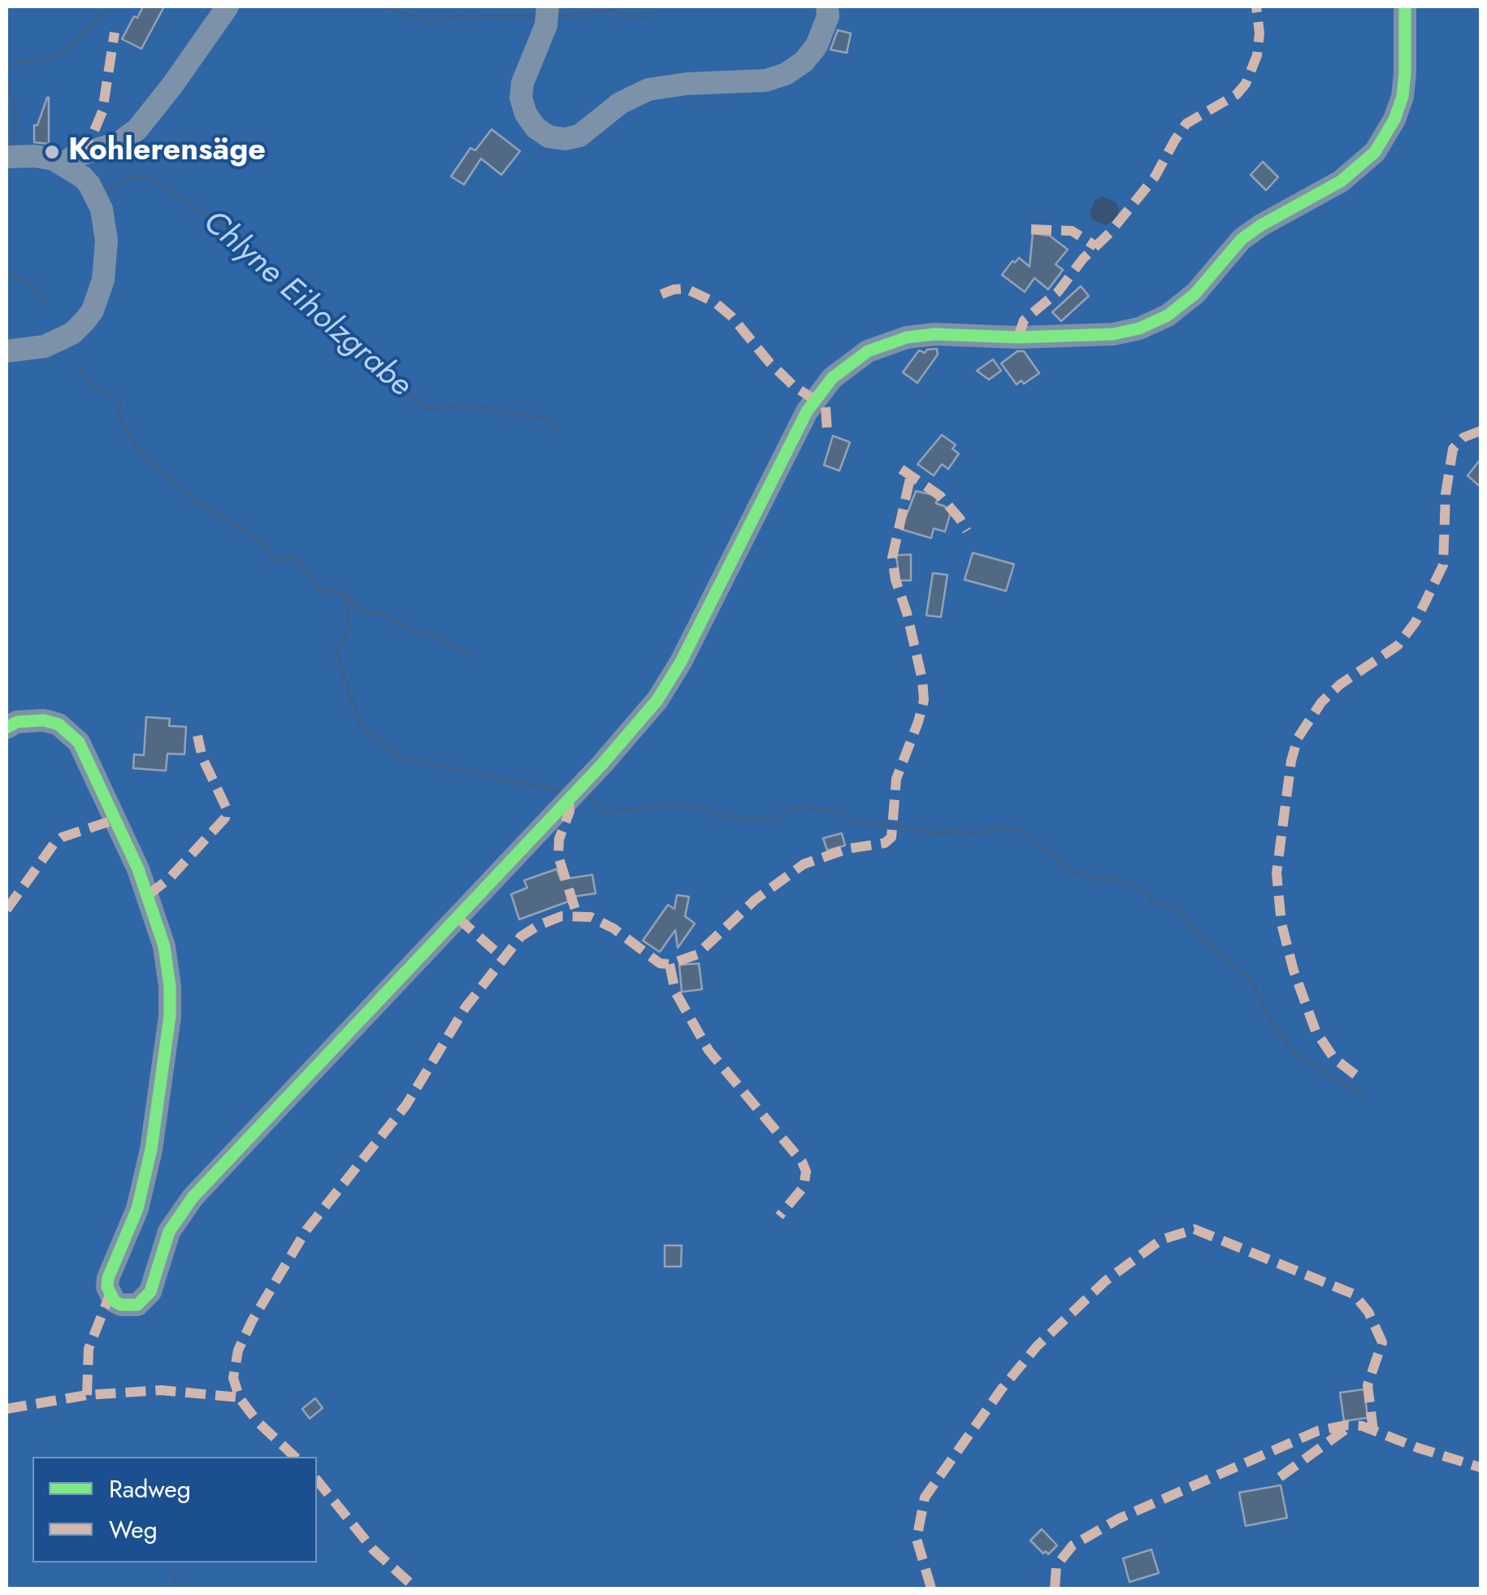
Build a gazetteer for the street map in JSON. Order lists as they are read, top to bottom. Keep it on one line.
{"water":["Chlyne Eiholzgrabe"],"places":["Kohlerensäge"],"legend":["Radweg","Weg"]}
